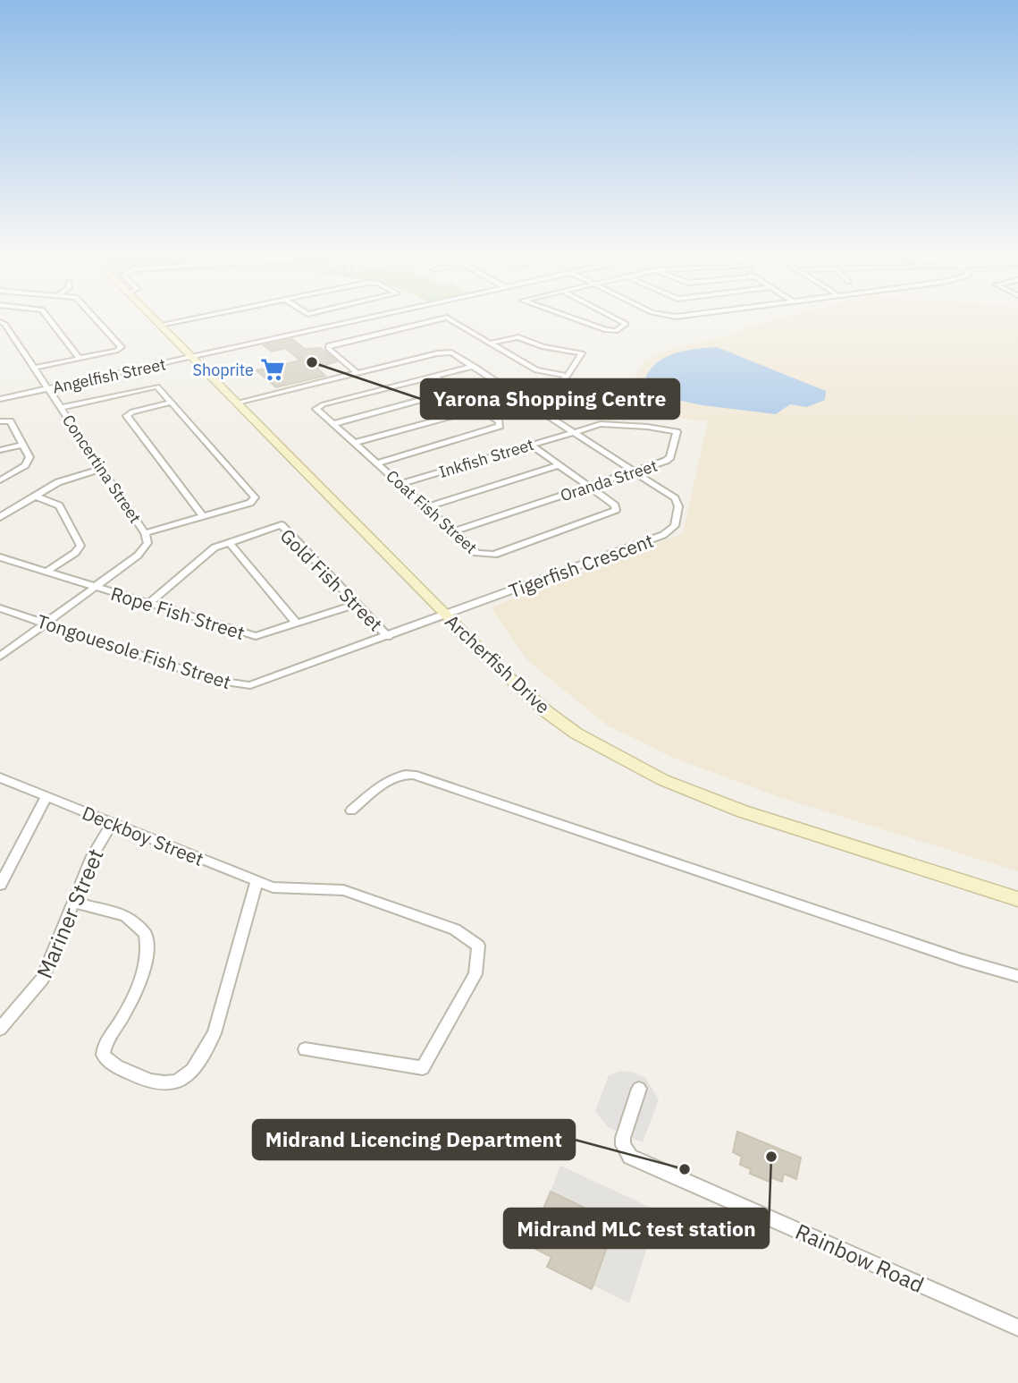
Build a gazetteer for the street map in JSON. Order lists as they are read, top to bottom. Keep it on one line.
{"streets":{"street":["Angelfish Street","Inkfish Street","Concertina Street","Oranda Street","Coat Fish Street","Tigerfish Crescent","Gold Fish Street","Rope Fish Street","Tongouesole Fish Street","Archerfish Drive","Deckboy Street","Mariner Street","Rainbow Road"]},"crossings":[["Angelfish Street","Concertina Street"],["Angelfish Street","Archerfish Drive"],["Inkfish Street","Oranda Street"],["Inkfish Street","Coat Fish Street"],["Inkfish Street","Tigerfish Crescent"],["Concertina Street","Rope Fish Street"],["Concertina Street","Tongouesole Fish Street"],["Oranda Street","Coat Fish Street"],["Oranda Street","Tigerfish Crescent"],["Coat Fish Street","Tigerfish Crescent"],["Tigerfish Crescent","Tongouesole Fish Street"],["Tigerfish Crescent","Archerfish Drive"],["Gold Fish Street","Rope Fish Street"],["Gold Fish Street","Tongouesole Fish Street"],["Tongouesole Fish Street","Archerfish Drive"],["Deckboy Street","Mariner Street"]],"places":{"other":["Yarona Shopping Centre","Midrand MLC test station","Midrand Licencing Department"],"supermarket":["Shoprite"]}}
